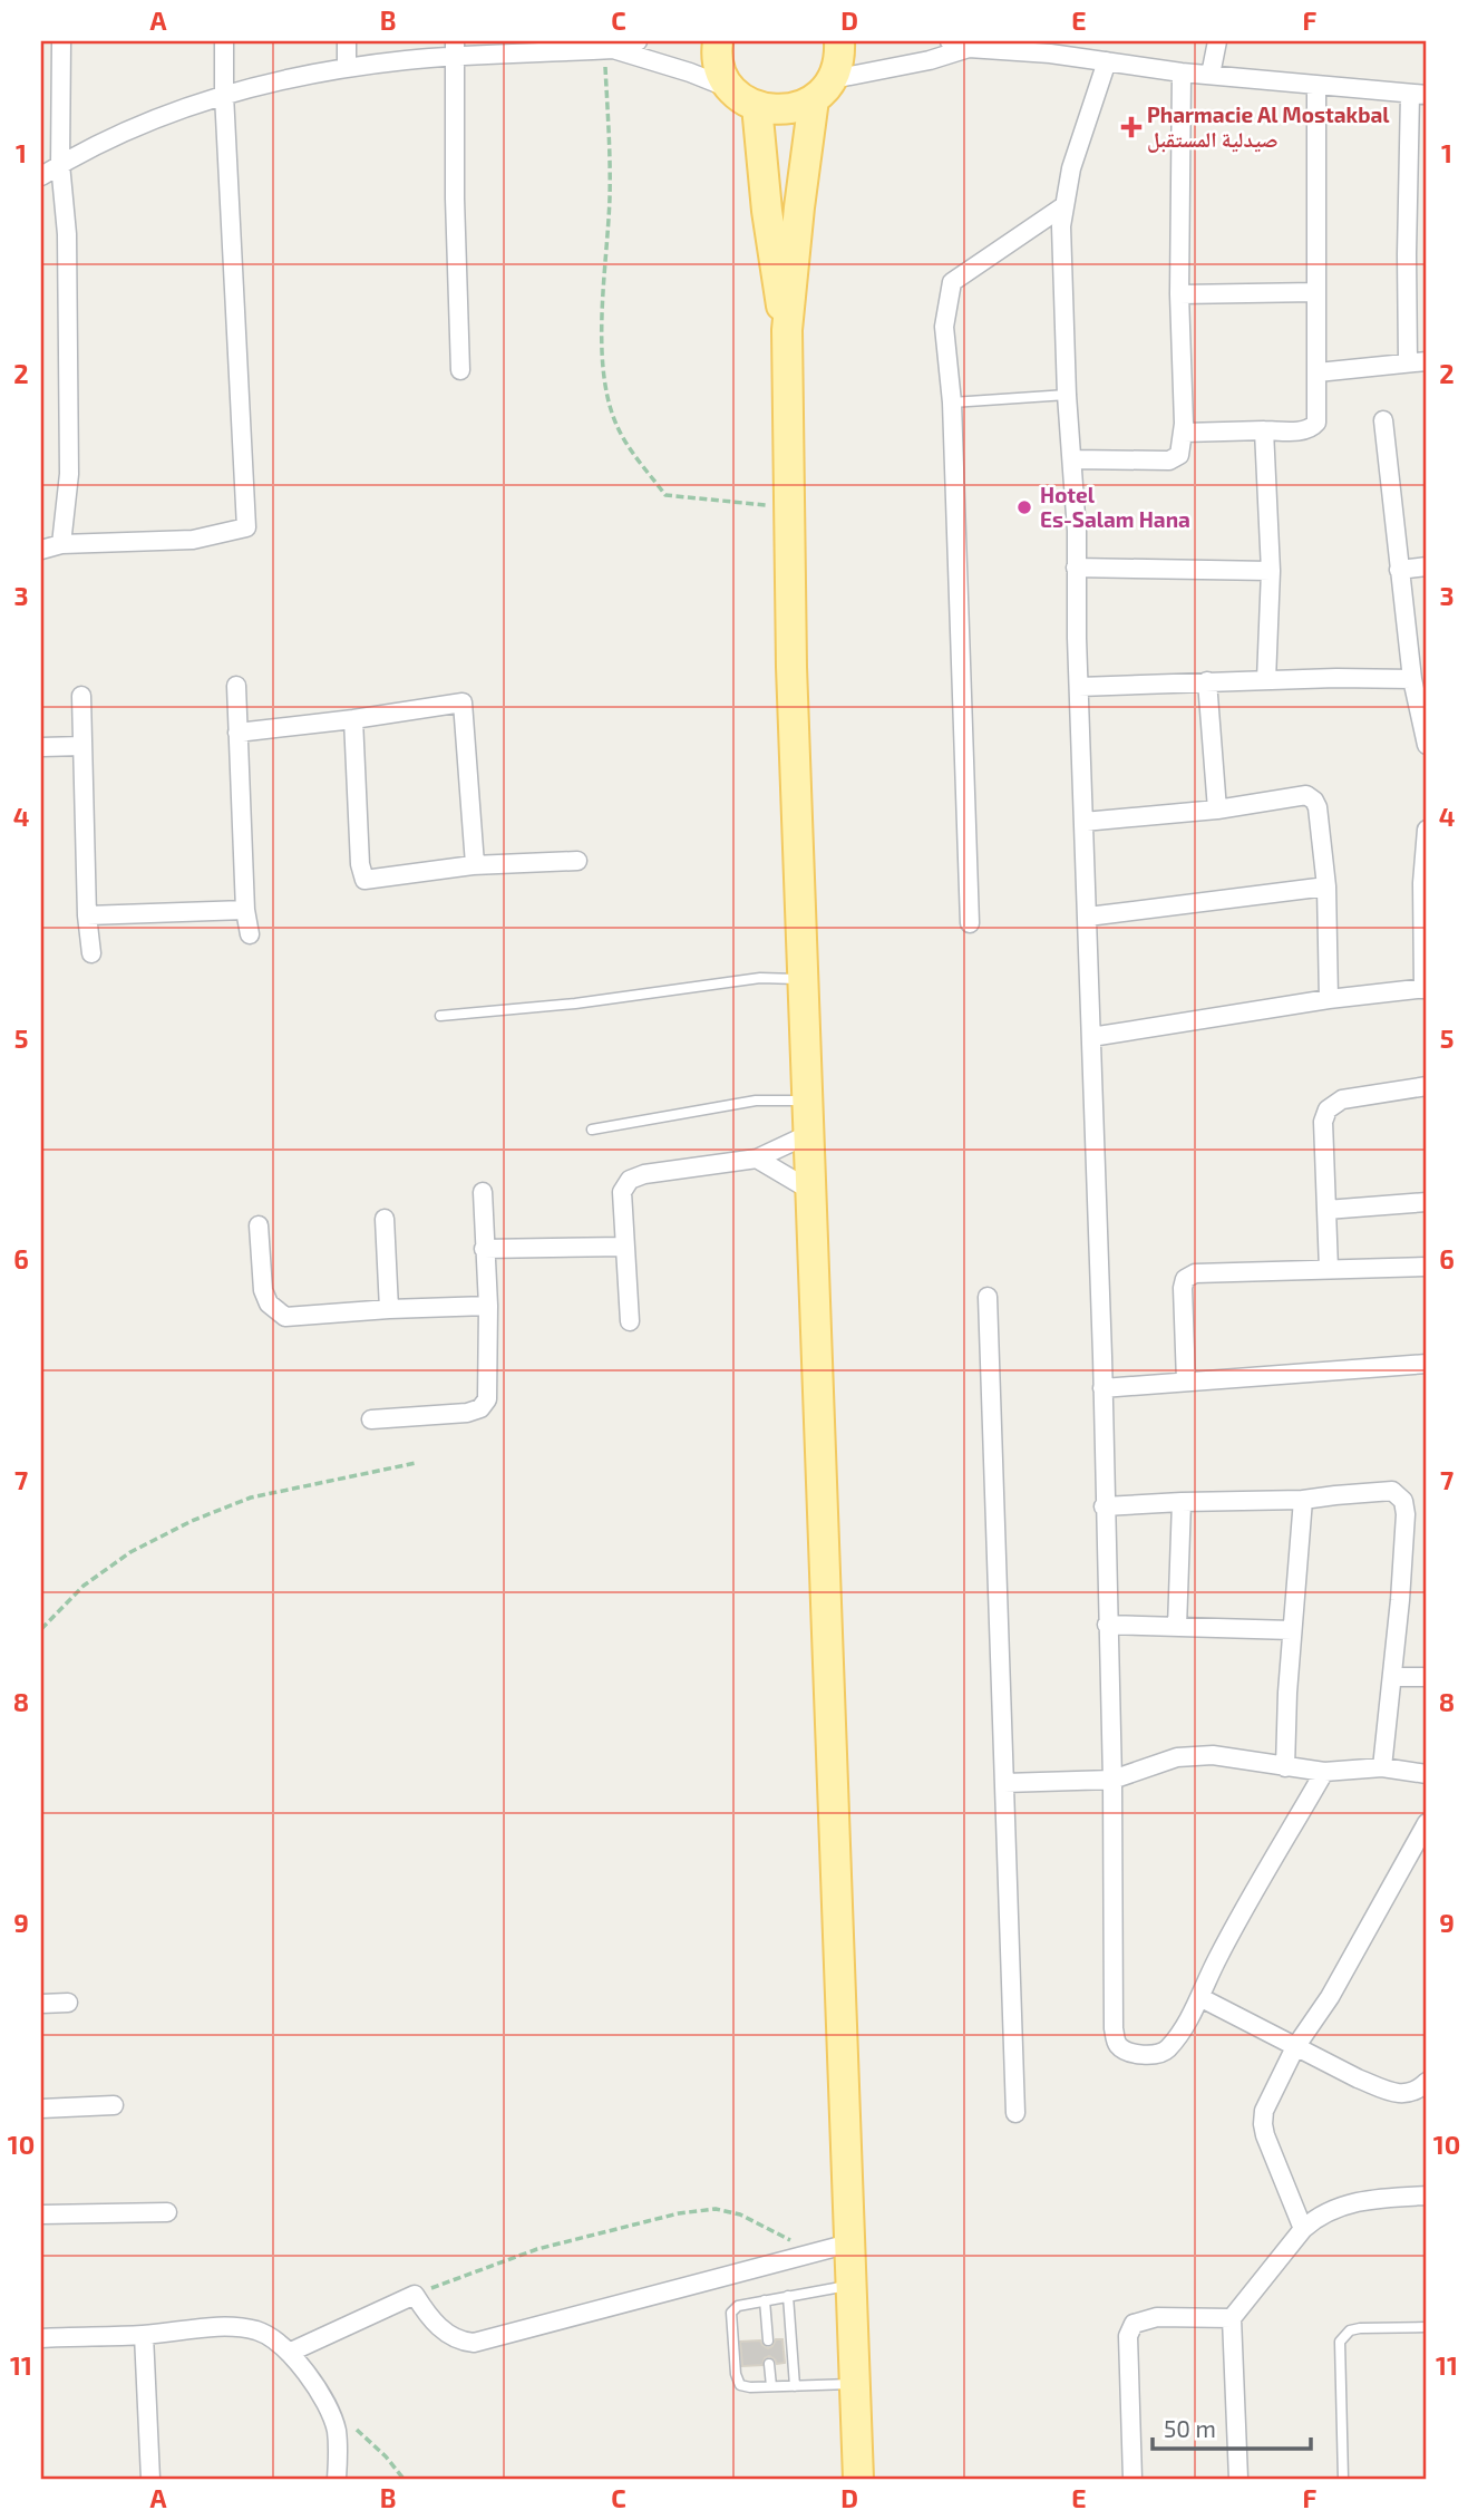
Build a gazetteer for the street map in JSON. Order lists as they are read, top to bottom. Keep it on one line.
{"places":{"health":["Pharmacie Al Mostakbal صيدلية المستقبل"],"other":["Hotel Es-Salam Hana"]},"scale_bar":"50 m","grid":{"columns":["A","B","C","D","E","F"],"rows":["1","2","3","4","5","6","7","8","9","10","11"]}}
